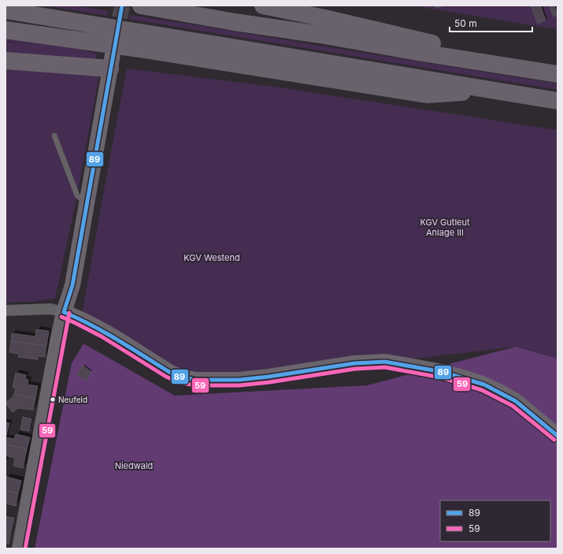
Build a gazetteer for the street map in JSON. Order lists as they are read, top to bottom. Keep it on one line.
{"parks":["KGV Gutleut Anlage III","KGV Westend","Niedwald"],"places":["Neufeld"],"lines":["transit line 89","transit line 59"],"legend":["89","59"],"scale_bar":"50 m"}
